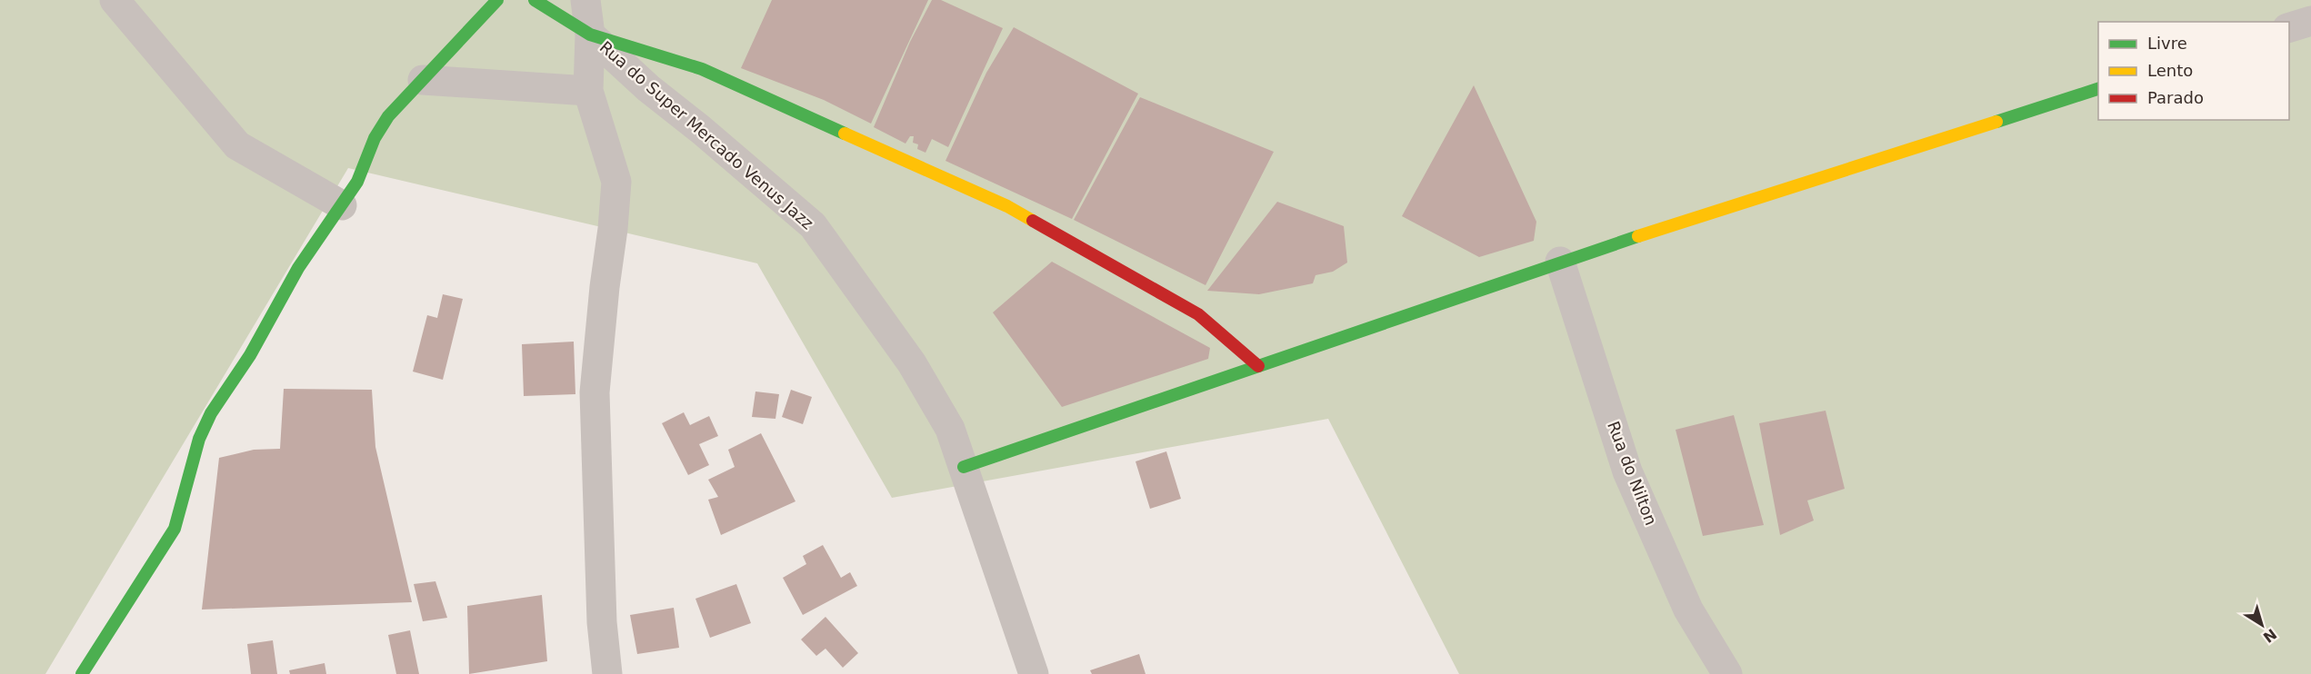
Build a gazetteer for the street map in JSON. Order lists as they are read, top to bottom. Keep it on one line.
{"streets":{"street":["Rua do Super Mercado Venus Jazz","Rua do Nilton"]},"legend":["Livre","Lento","Parado"],"north":"bottom right"}
